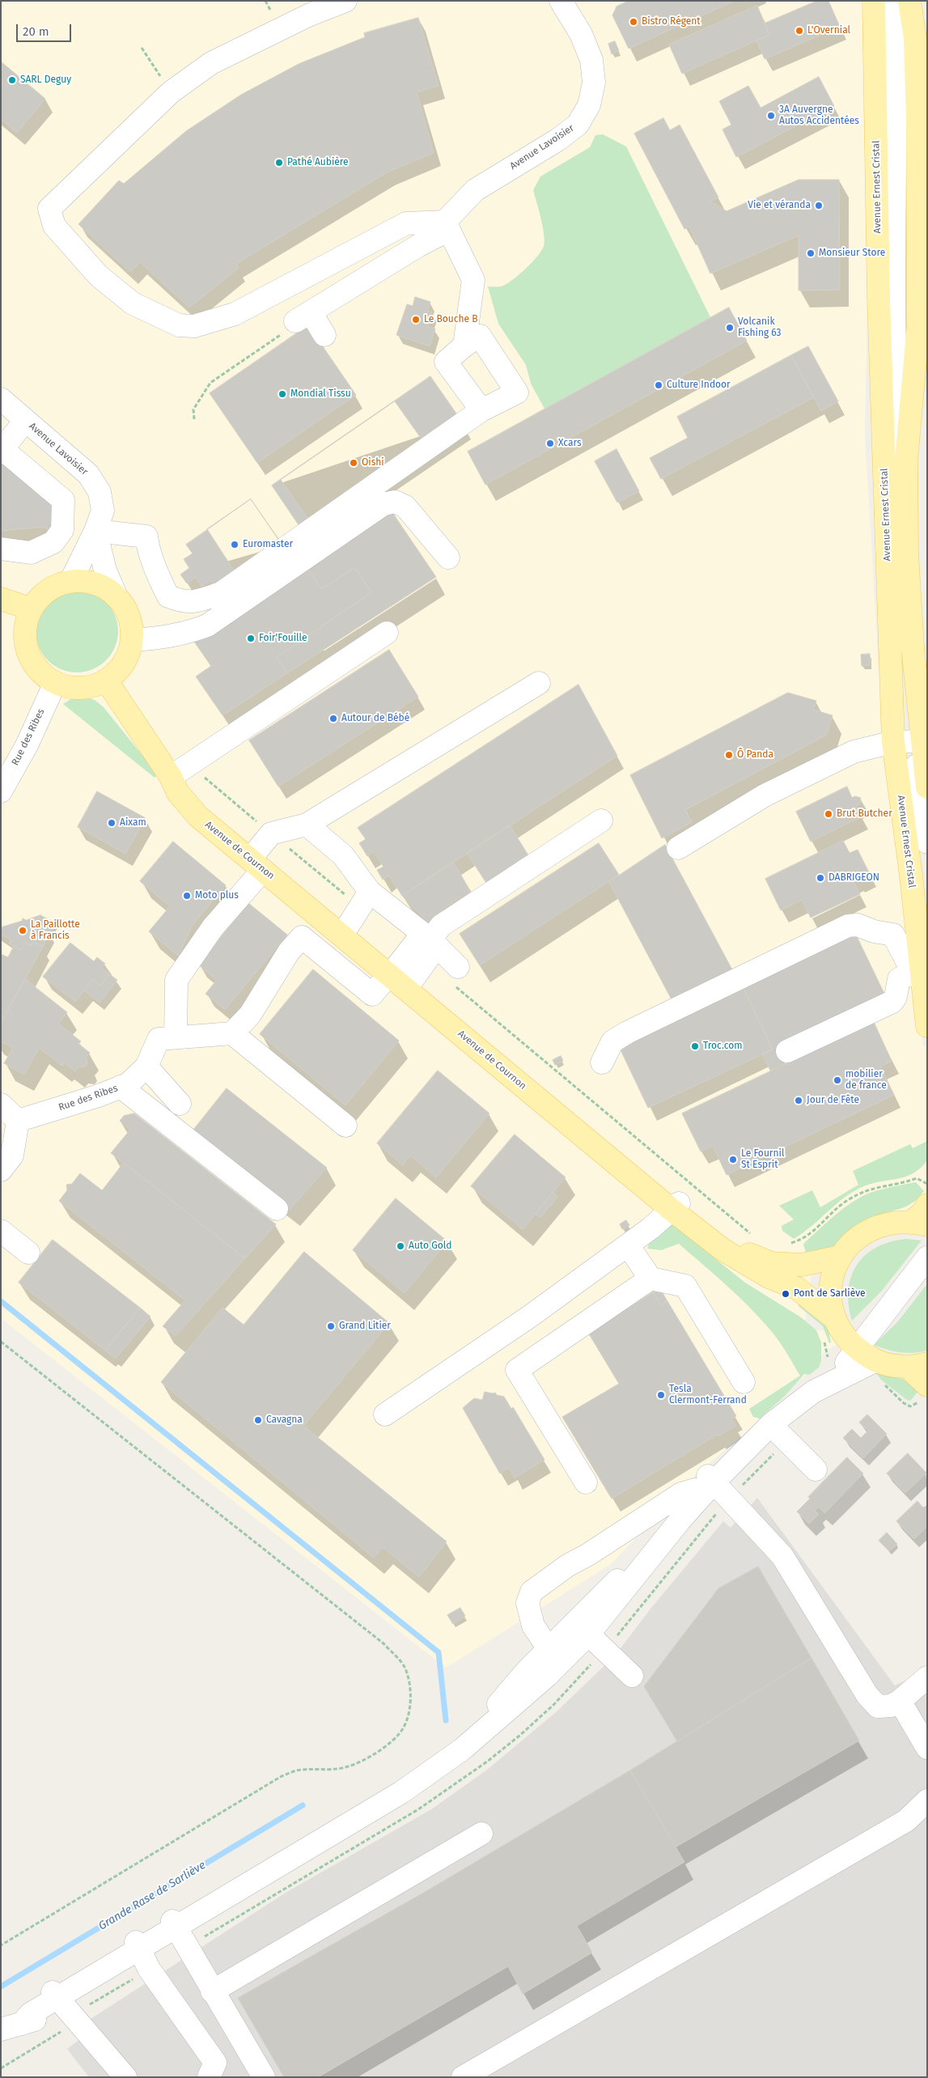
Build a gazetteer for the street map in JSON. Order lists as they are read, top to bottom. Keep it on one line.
{"streets":{"main road":["Avenue Ernest Cristal","Avenue de Cournon"],"street":["Avenue Lavoisier","Rue des Ribes"]},"crossings":[["Avenue Lavoisier","Rue des Ribes"],["Avenue Lavoisier","Avenue de Cournon"],["Rue des Ribes","Avenue de Cournon"]],"water":["Grande Rase de Sarliève"],"places":["Bistro Régent","L'Overnial","SARL Deguy","3A Auvergne Autos Accidentées","Pathé Aubière","Vie et véranda","Monsieur Store","Le Bouche B","Volcanik Fishing 63","Culture Indoor","Mondial Tissu","Xcars","Oishi","Euromaster","Foir'Fouille","Autour de Bébé","Ô Panda","Brut Butcher","Aixam","DABRIGEON","Moto plus","La Paillotte à Francis","Troc.com","mobilier de france","Jour de Fête","Le Fournil St Esprit","Auto Gold","Pont de Sarliève","Grand Litier","Tesla Clermont-Ferrand","Cavagna"],"scale_bar":"20 m"}
